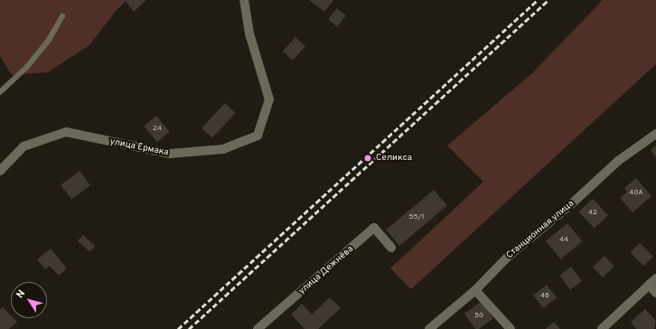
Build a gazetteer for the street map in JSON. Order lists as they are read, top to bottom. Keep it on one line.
{"streets":{"street":["улица Ермака","Станционная улица","улица Дежнёва"]},"places":["Селикса"],"house_numbers":["24","40А","42","55/1","44","48","50"],"north":"top left"}
